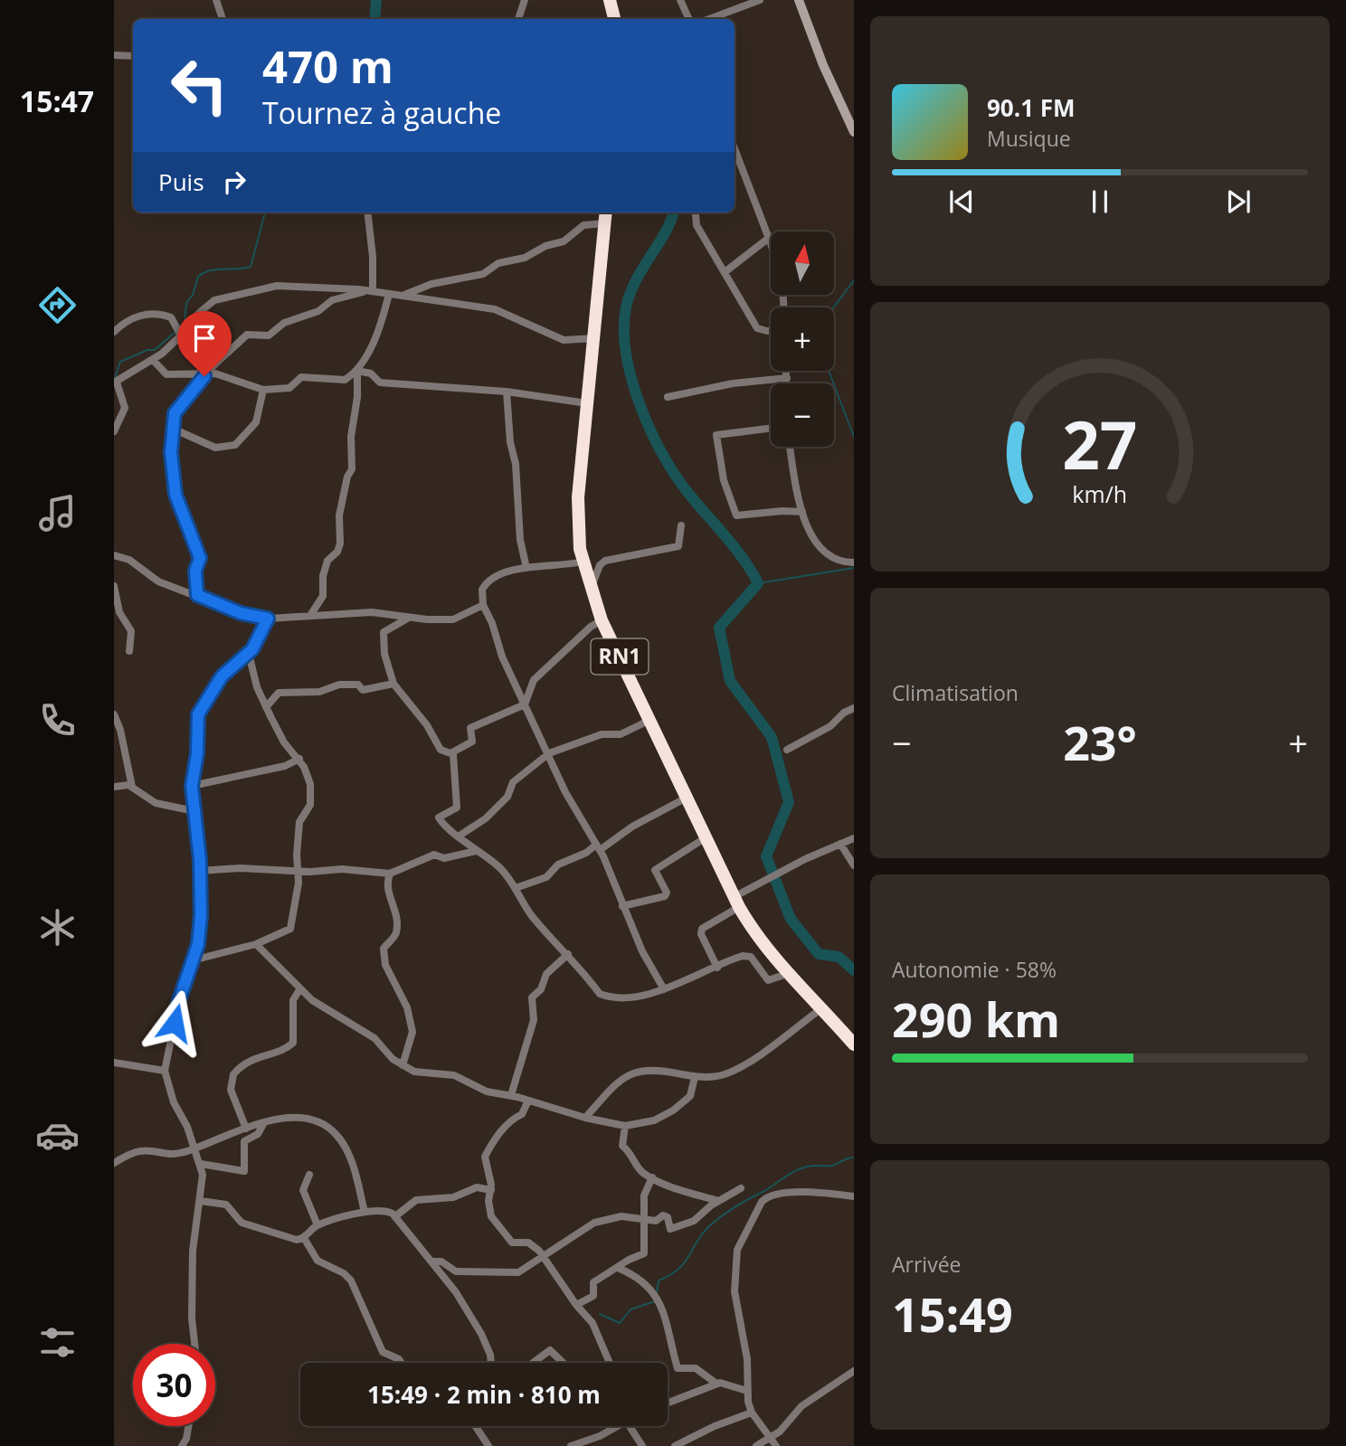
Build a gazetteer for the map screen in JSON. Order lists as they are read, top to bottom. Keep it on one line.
{"streets":{"highway":["RN1"]},"north":"top","page":{"tabs":"15:47","turn":["470 m","Tournez à gauche"],"song":["90.1 FM","Musique"],"then":"Puis","map_buttons":["+","−"],"tile":["Climatisation",["Autonomie · 58%","290 km"],["Arrivée","15:49"]],"heat":["−","23°","+"],"limit":"30","trip":"15:49 · 2 min · 810 m","gauge":["27","km/h"]}}
